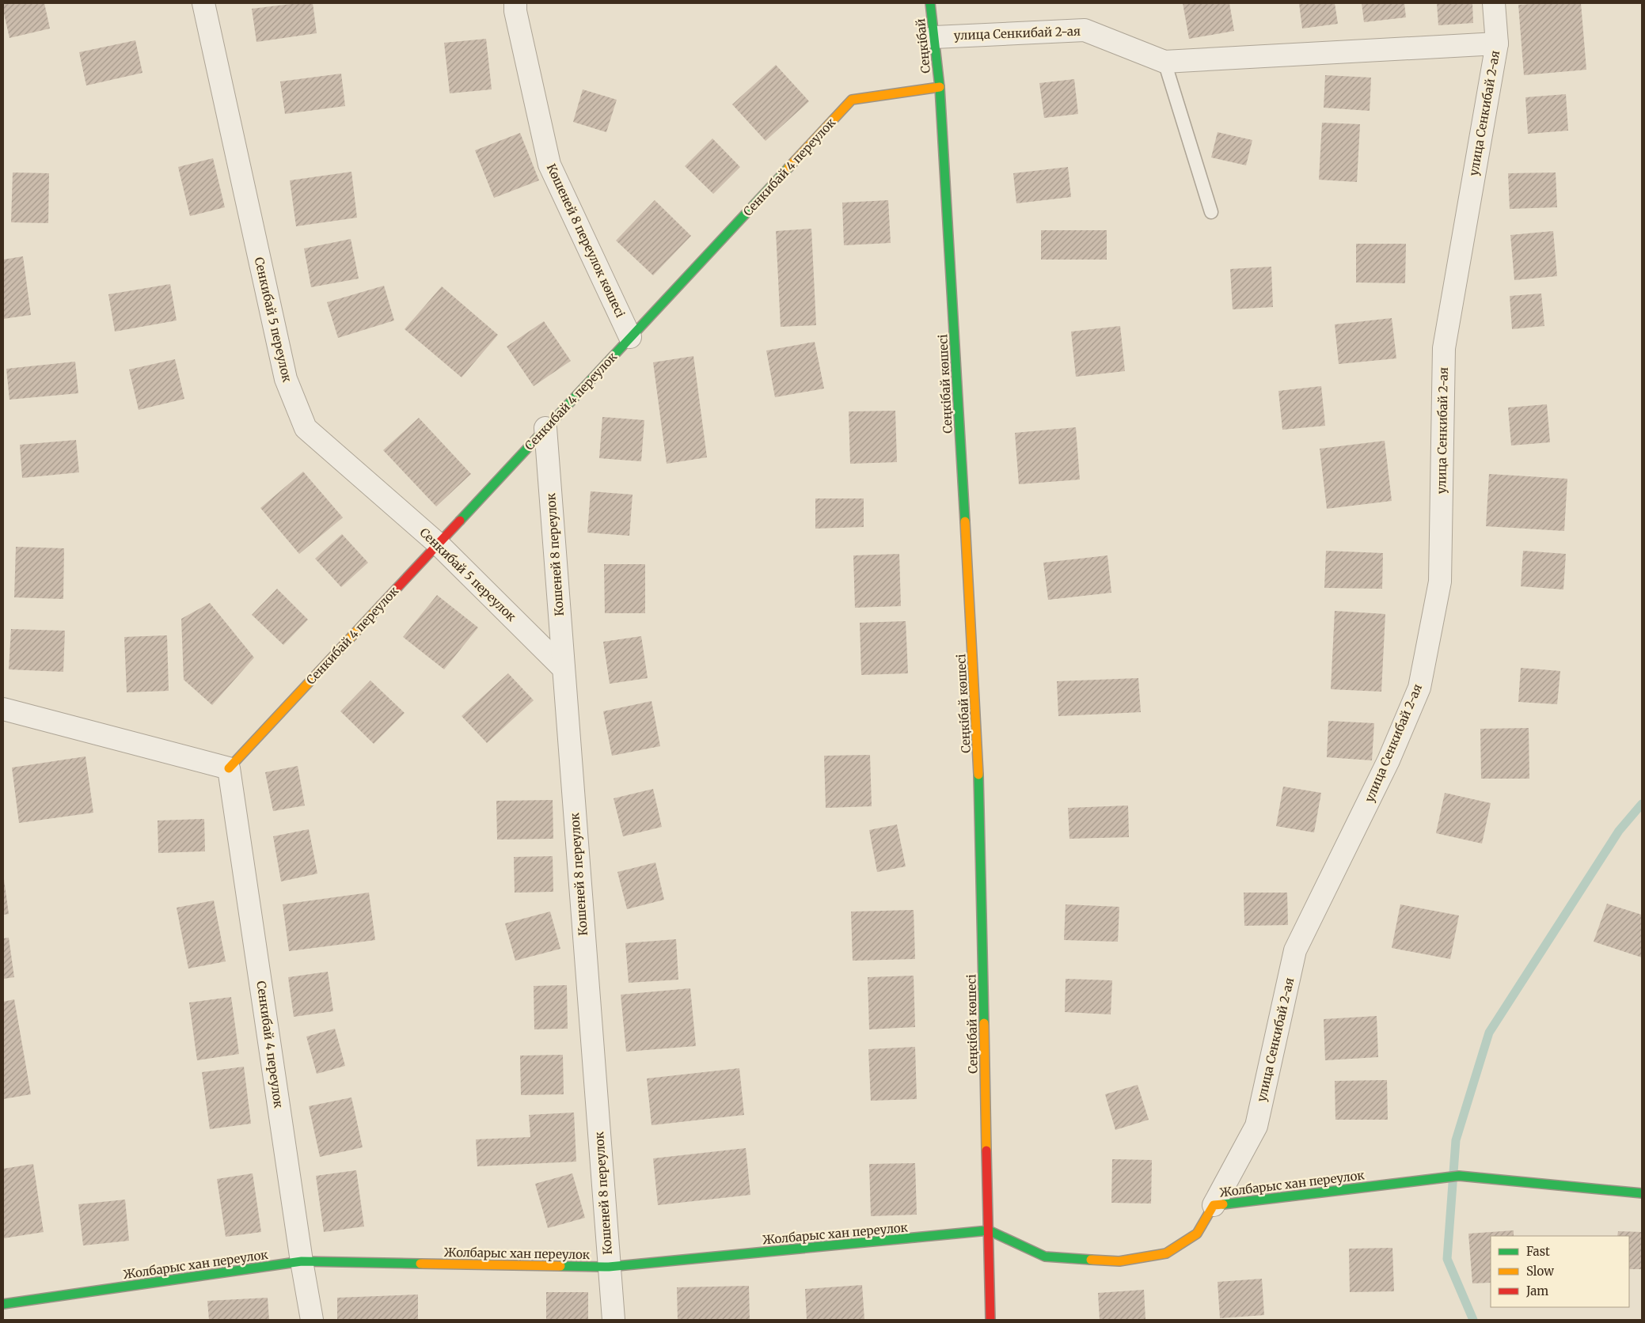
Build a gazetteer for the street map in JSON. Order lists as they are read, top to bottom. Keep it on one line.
{"streets":{"street":["улица Сенкибай 2-ая","Сеңкібай","Сенкибай 4 переулок","Көшеней 8 переулок көшесі","Сенкибай 5 переулок","Сеңкібай көшесі","Кошеней 8 переулок","Жолбарыс хан переулок"]},"crossings":[["улица Сенкибай 2-ая","Сеңкібай"],["улица Сенкибай 2-ая","Жолбарыс хан переулок"],["Сеңкібай","Сенкибай 4 переулок"],["Сеңкібай","Сеңкібай көшесі"],["Сенкибай 4 переулок","Көшеней 8 переулок көшесі"],["Сенкибай 4 переулок","Сенкибай 5 переулок"],["Сенкибай 4 переулок","Сеңкібай көшесі"],["Сенкибай 4 переулок","Кошеней 8 переулок"],["Сенкибай 4 переулок","Жолбарыс хан переулок"],["Сенкибай 5 переулок","Кошеней 8 переулок"],["Сеңкібай көшесі","Жолбарыс хан переулок"],["Кошеней 8 переулок","Жолбарыс хан переулок"]],"legend":["Fast","Slow","Jam"]}
